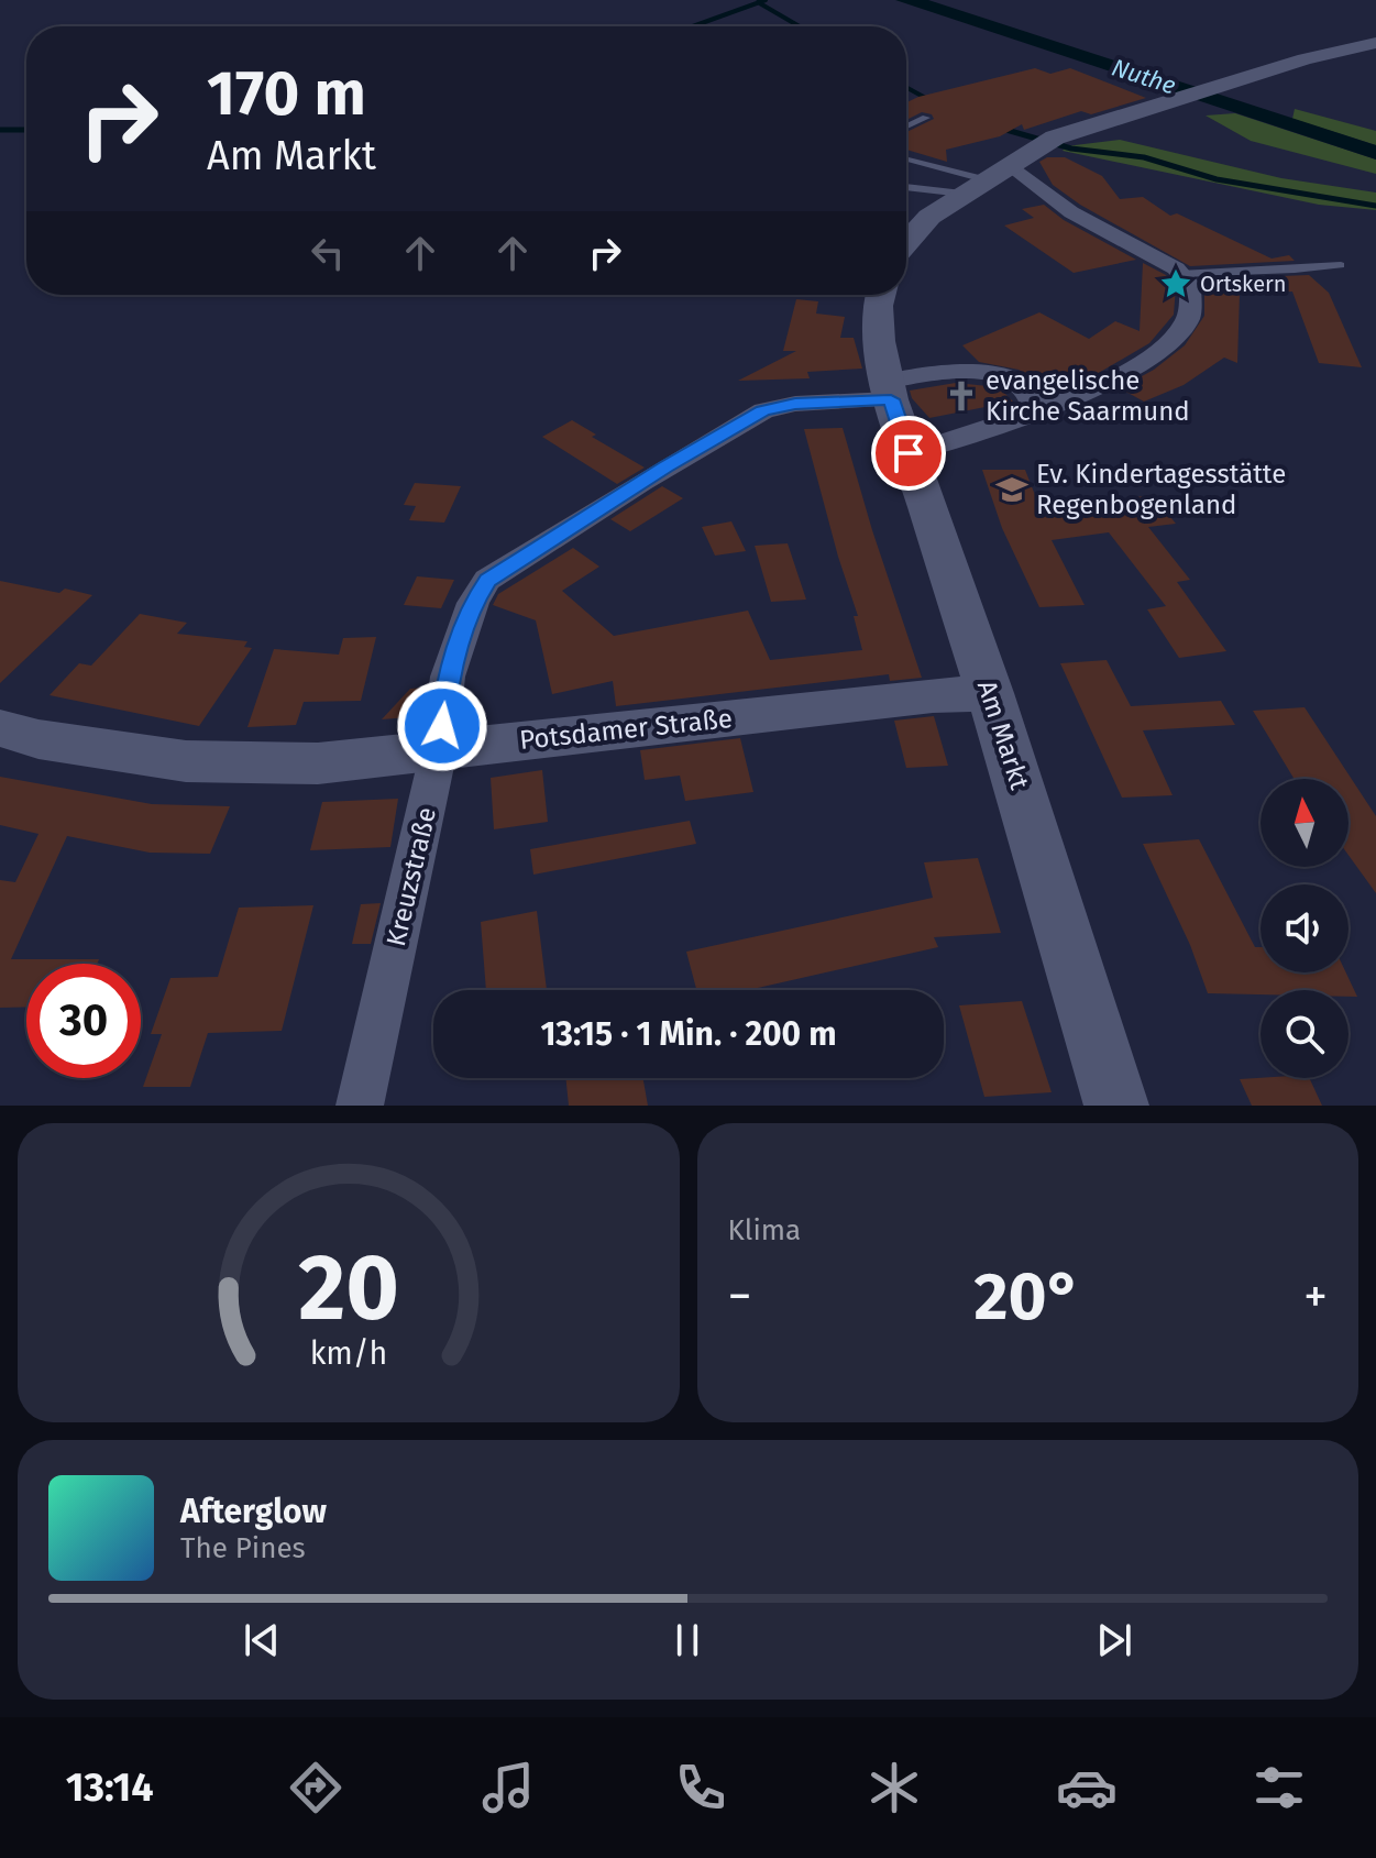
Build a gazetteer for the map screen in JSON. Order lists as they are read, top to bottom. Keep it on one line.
{"streets":{"main road":["Potsdamer Straße","Am Markt"],"street":["Kreuzstraße"]},"crossings":[["Potsdamer Straße","Am Markt"],["Potsdamer Straße","Kreuzstraße"],["Am Markt","Kreuzstraße"]],"water":["Nuthe"],"places":{"place":["Ortskern"],"church":["evangelische Kirche Saarmund"],"school or university":["Ev. Kindertagesstätte Regenbogenland"]},"north":"top","page":{"turn":["170 m","Am Markt"],"limit":"30","trip":"13:15 · 1 Min. · 200 m","tile":"Klima","heat":["−","20°","+"],"song":["Afterglow","The Pines"],"tabs":"13:14","gauge":["20","km/h"]}}
